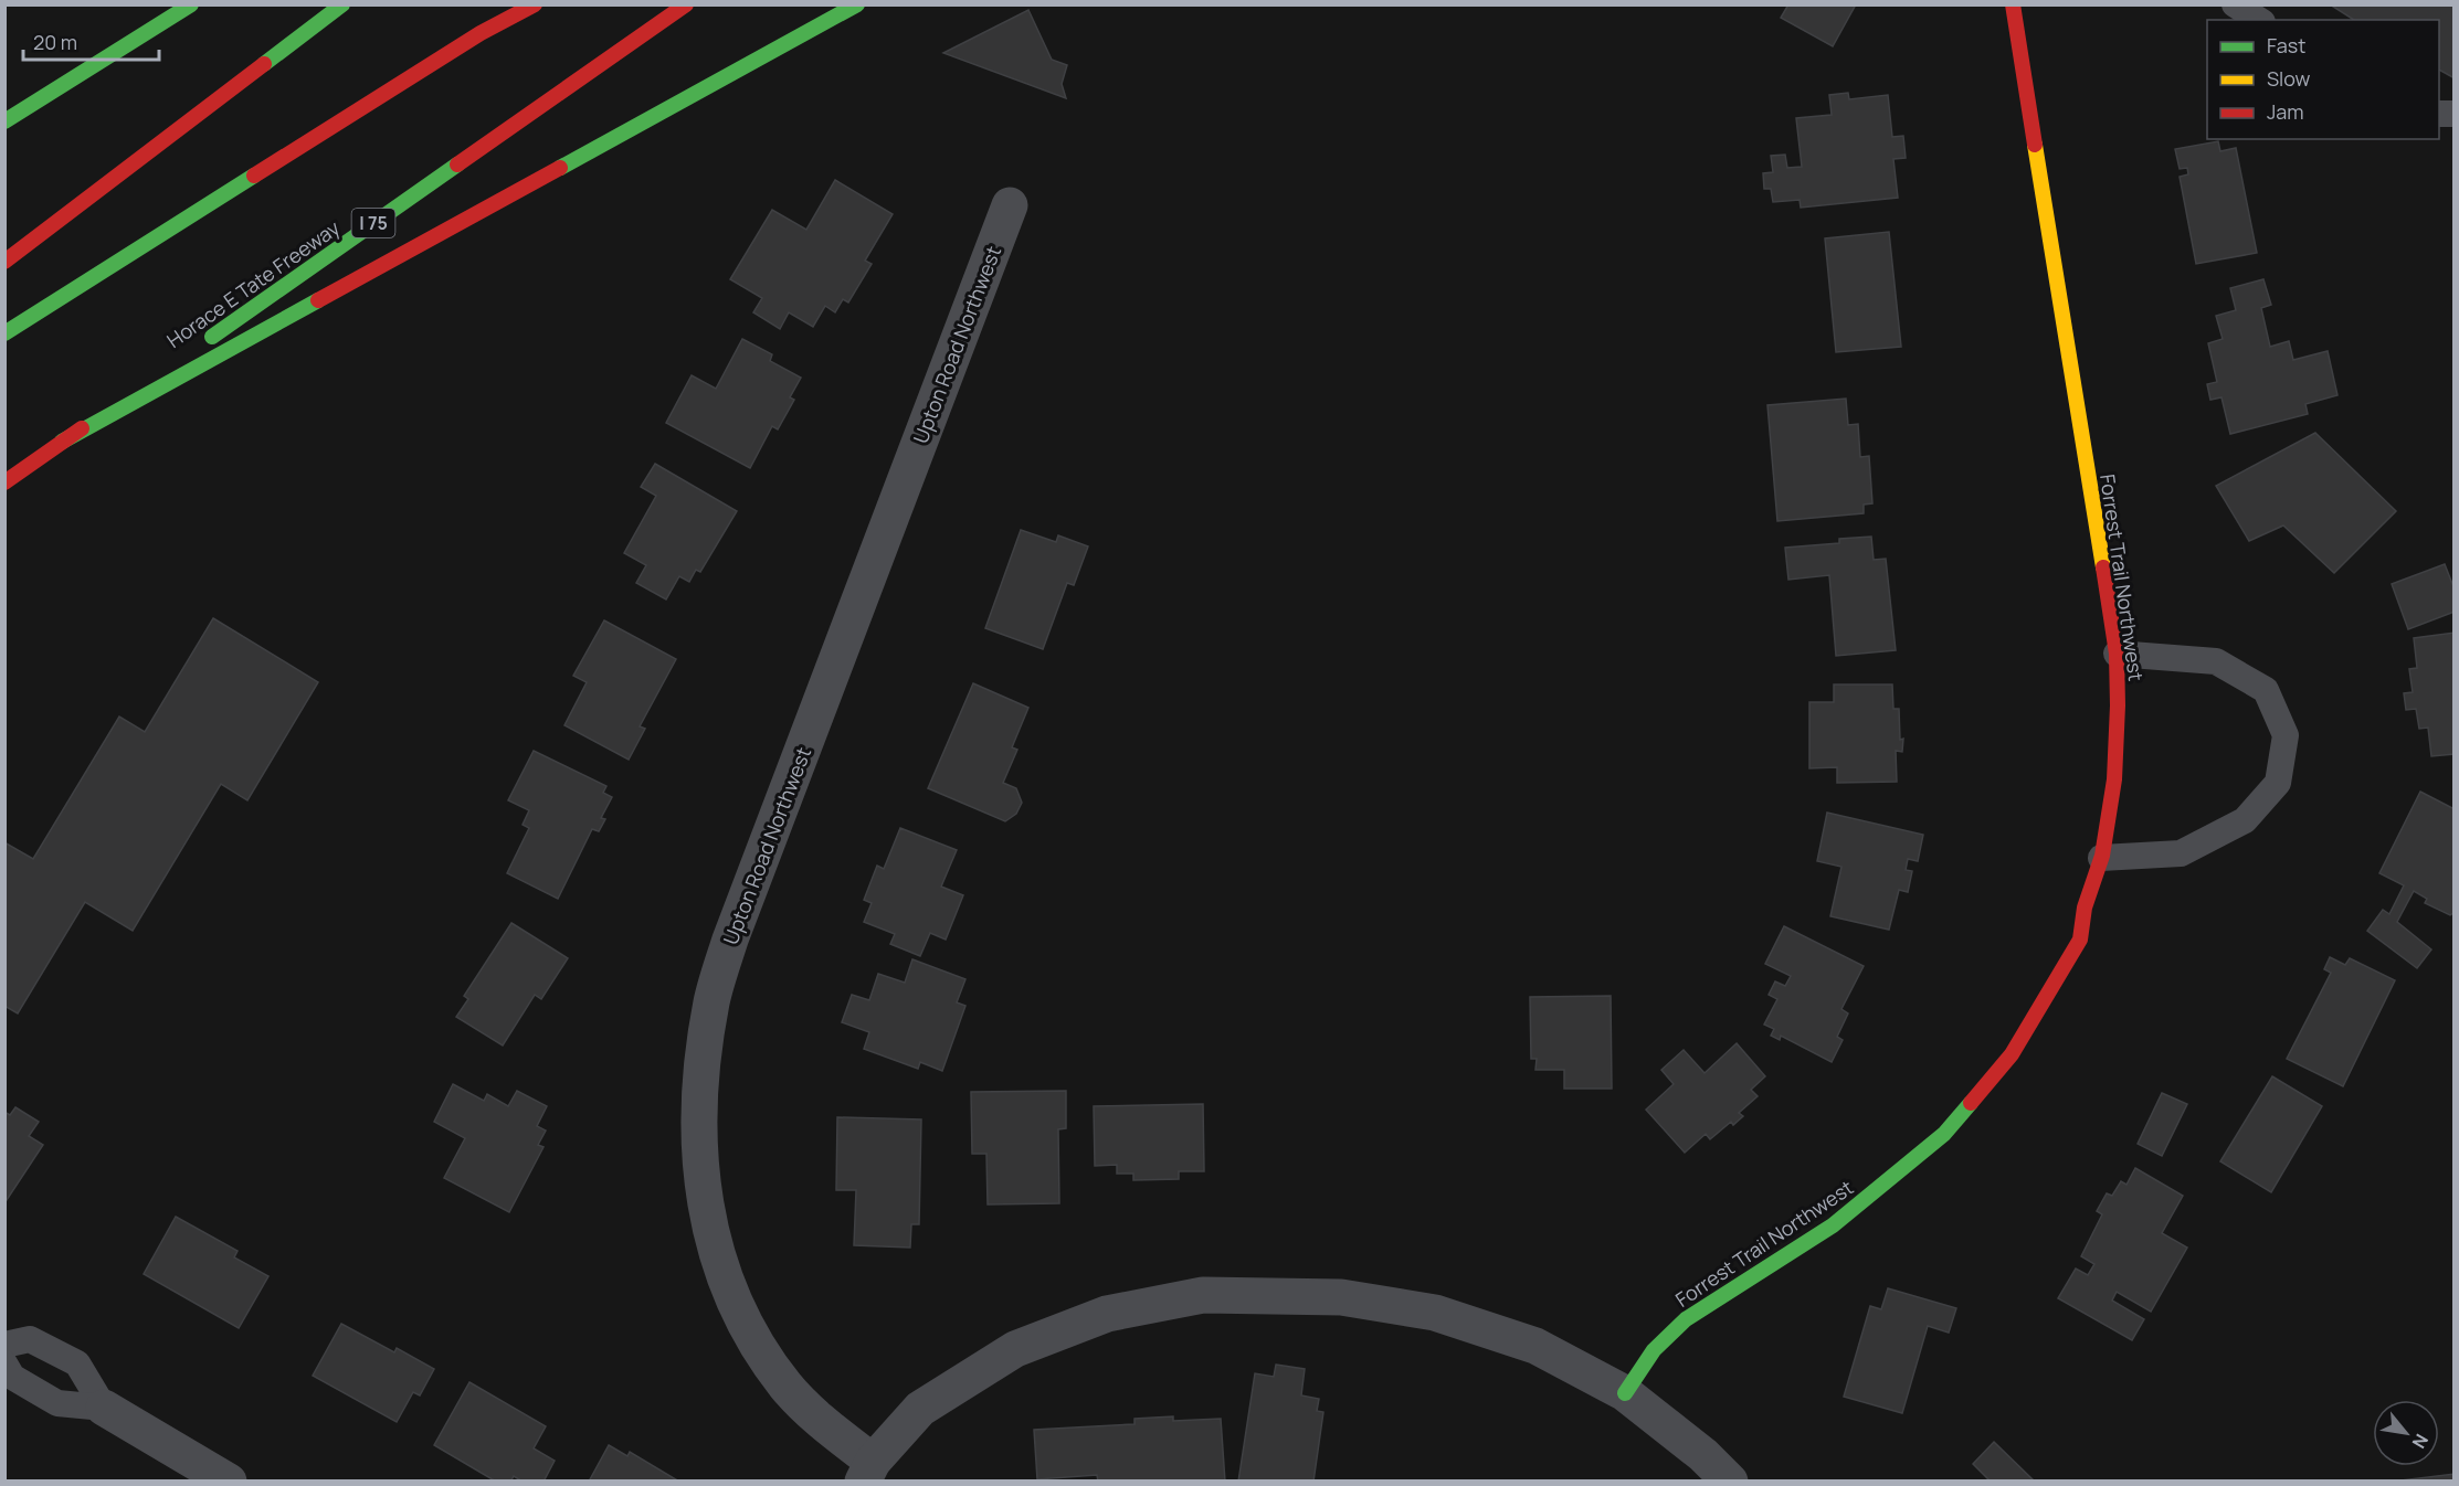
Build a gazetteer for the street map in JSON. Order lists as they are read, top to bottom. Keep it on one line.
{"streets":{"main road":["I 75","Horace E Tate Freeway","Forrest Trail Northwest"],"street":["Upton Road Northwest"]},"legend":["Fast","Slow","Jam"],"scale_bar":"20 m","north":"bottom right"}
